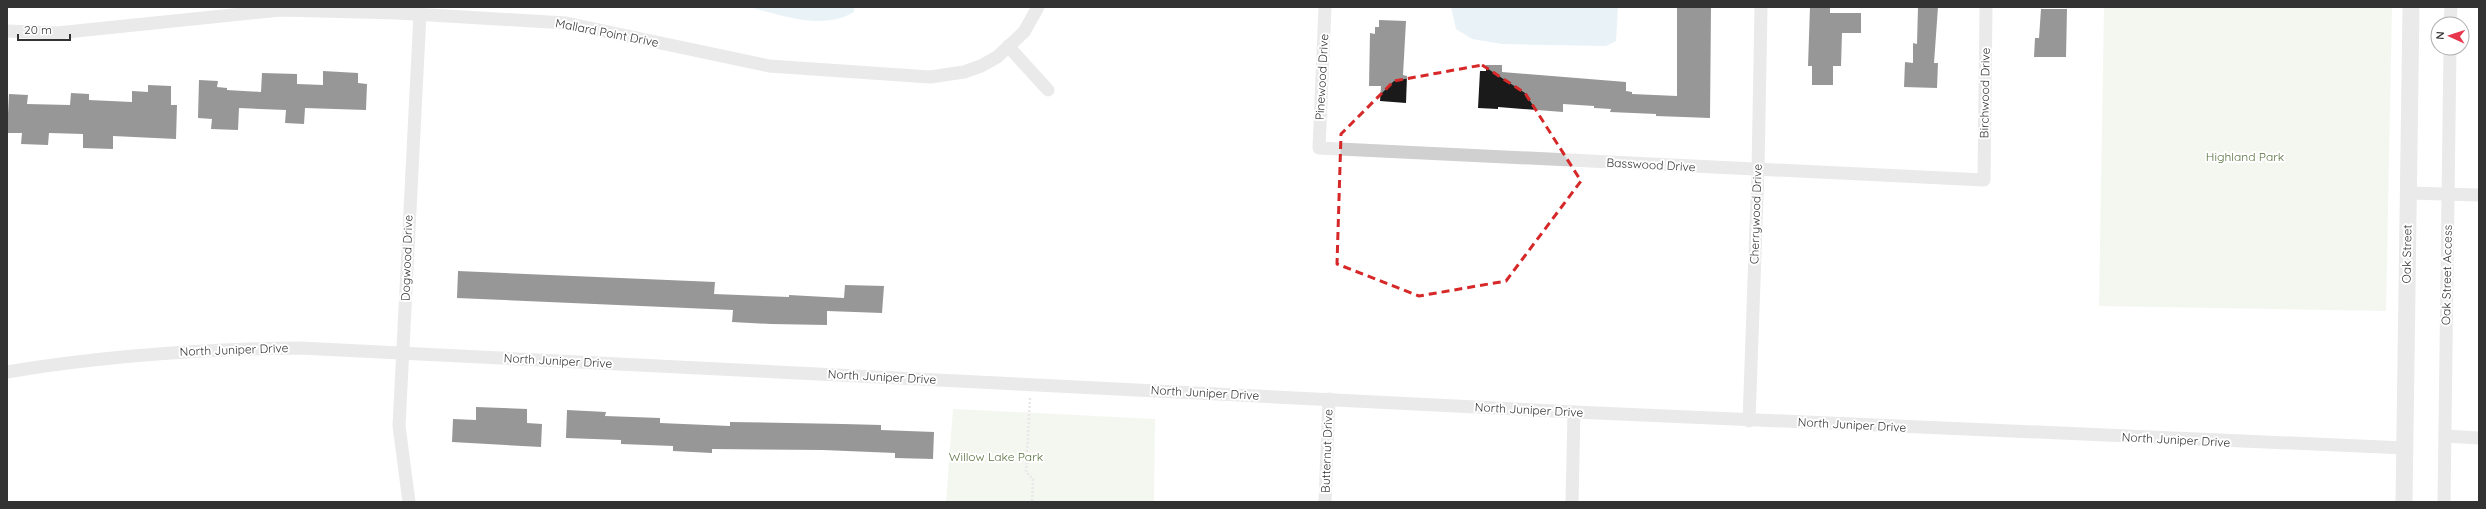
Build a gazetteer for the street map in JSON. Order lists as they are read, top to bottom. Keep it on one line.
{"streets":{"street":["Mallard Point Drive","Pinewood Drive","Birchwood Drive","Basswood Drive","Cherrywood Drive","Oak Street","Dogwood Drive","Oak Street Access","North Juniper Drive","Butternut Drive"]},"crossings":[["Mallard Point Drive","Dogwood Drive"],["Pinewood Drive","Basswood Drive"],["Birchwood Drive","Basswood Drive"],["Basswood Drive","Cherrywood Drive"],["Cherrywood Drive","North Juniper Drive"],["Oak Street","North Juniper Drive"],["Dogwood Drive","North Juniper Drive"],["North Juniper Drive","Butternut Drive"]],"parks":["Highland Park","Willow Lake Park"],"scale_bar":"20 m","north":"left"}
